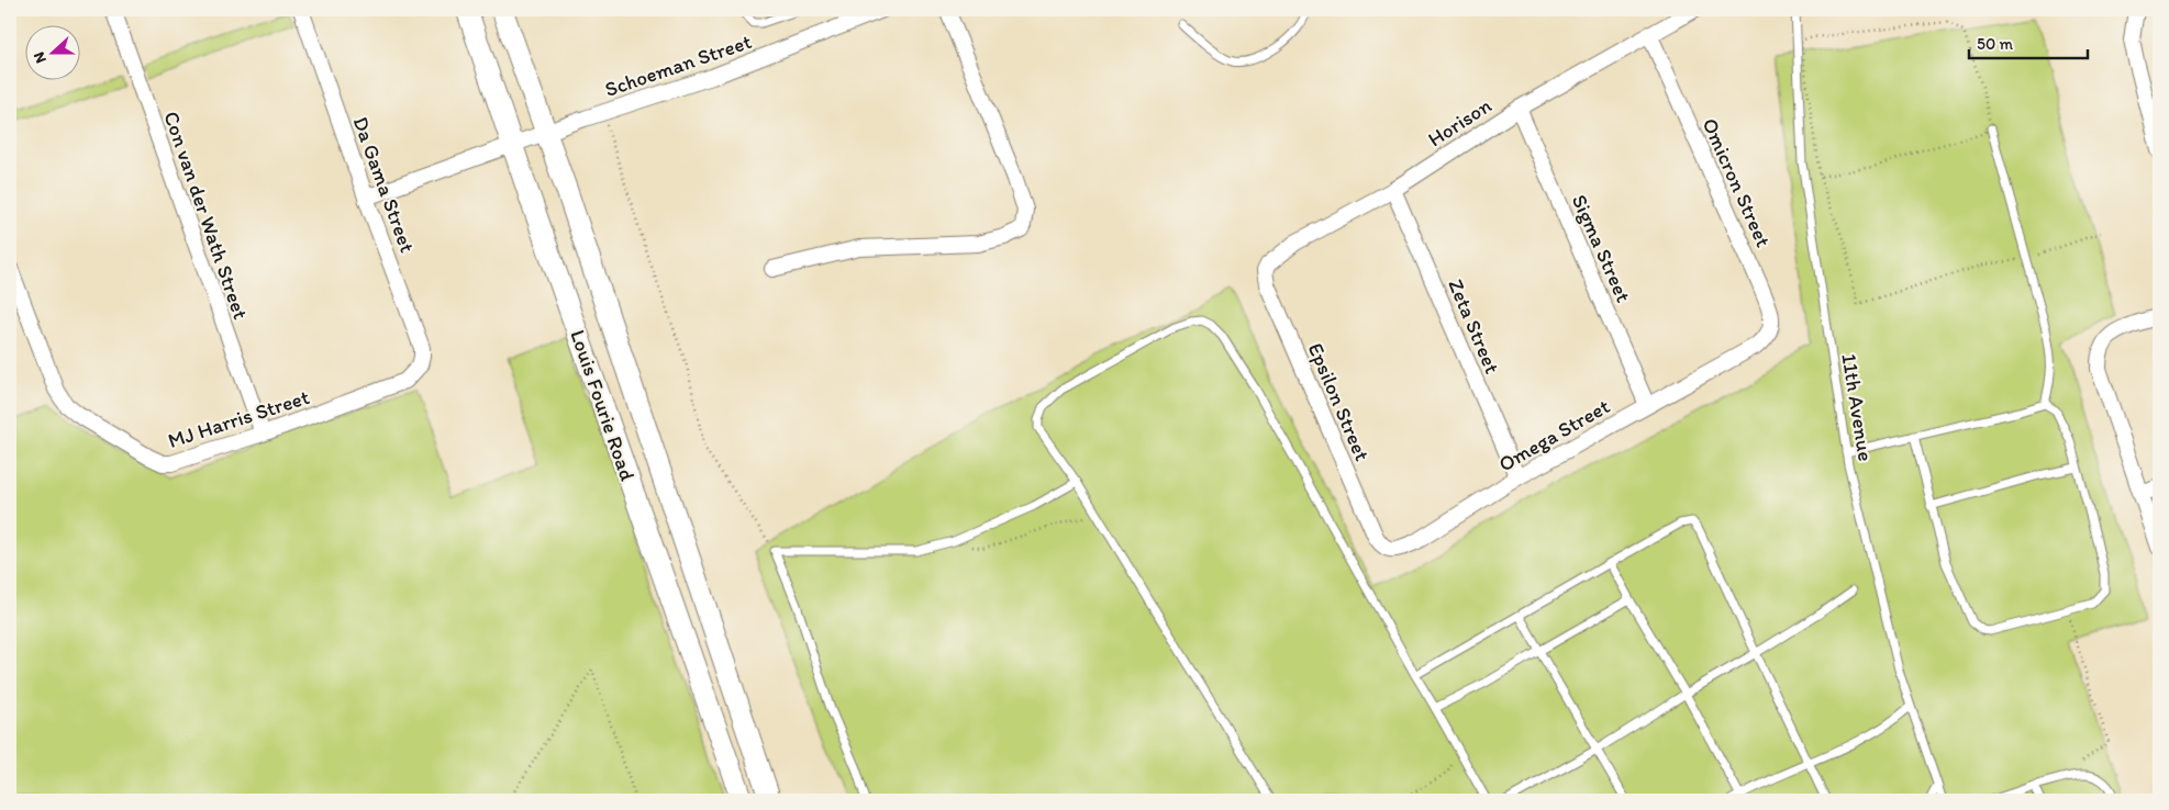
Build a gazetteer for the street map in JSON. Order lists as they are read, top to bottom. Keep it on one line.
{"streets":{"main road":["Louis Fourie Road"],"street":["Schoeman Street","Horison","Omicron Street","Da Gama Street","Con van der Wath Street","Sigma Street","Zeta Street","Epsilon Street","MJ Harris Street","Omega Street"],"lane":["11th Avenue"]},"crossings":[["Schoeman Street","Da Gama Street"],["Schoeman Street","Louis Fourie Road"],["Horison","Omicron Street"],["Horison","Sigma Street"],["Horison","Zeta Street"],["Horison","Epsilon Street"],["Omicron Street","Omega Street"],["Da Gama Street","MJ Harris Street"],["Con van der Wath Street","MJ Harris Street"],["Sigma Street","Omega Street"],["Zeta Street","Omega Street"],["Epsilon Street","Omega Street"]],"scale_bar":"50 m","north":"left"}
